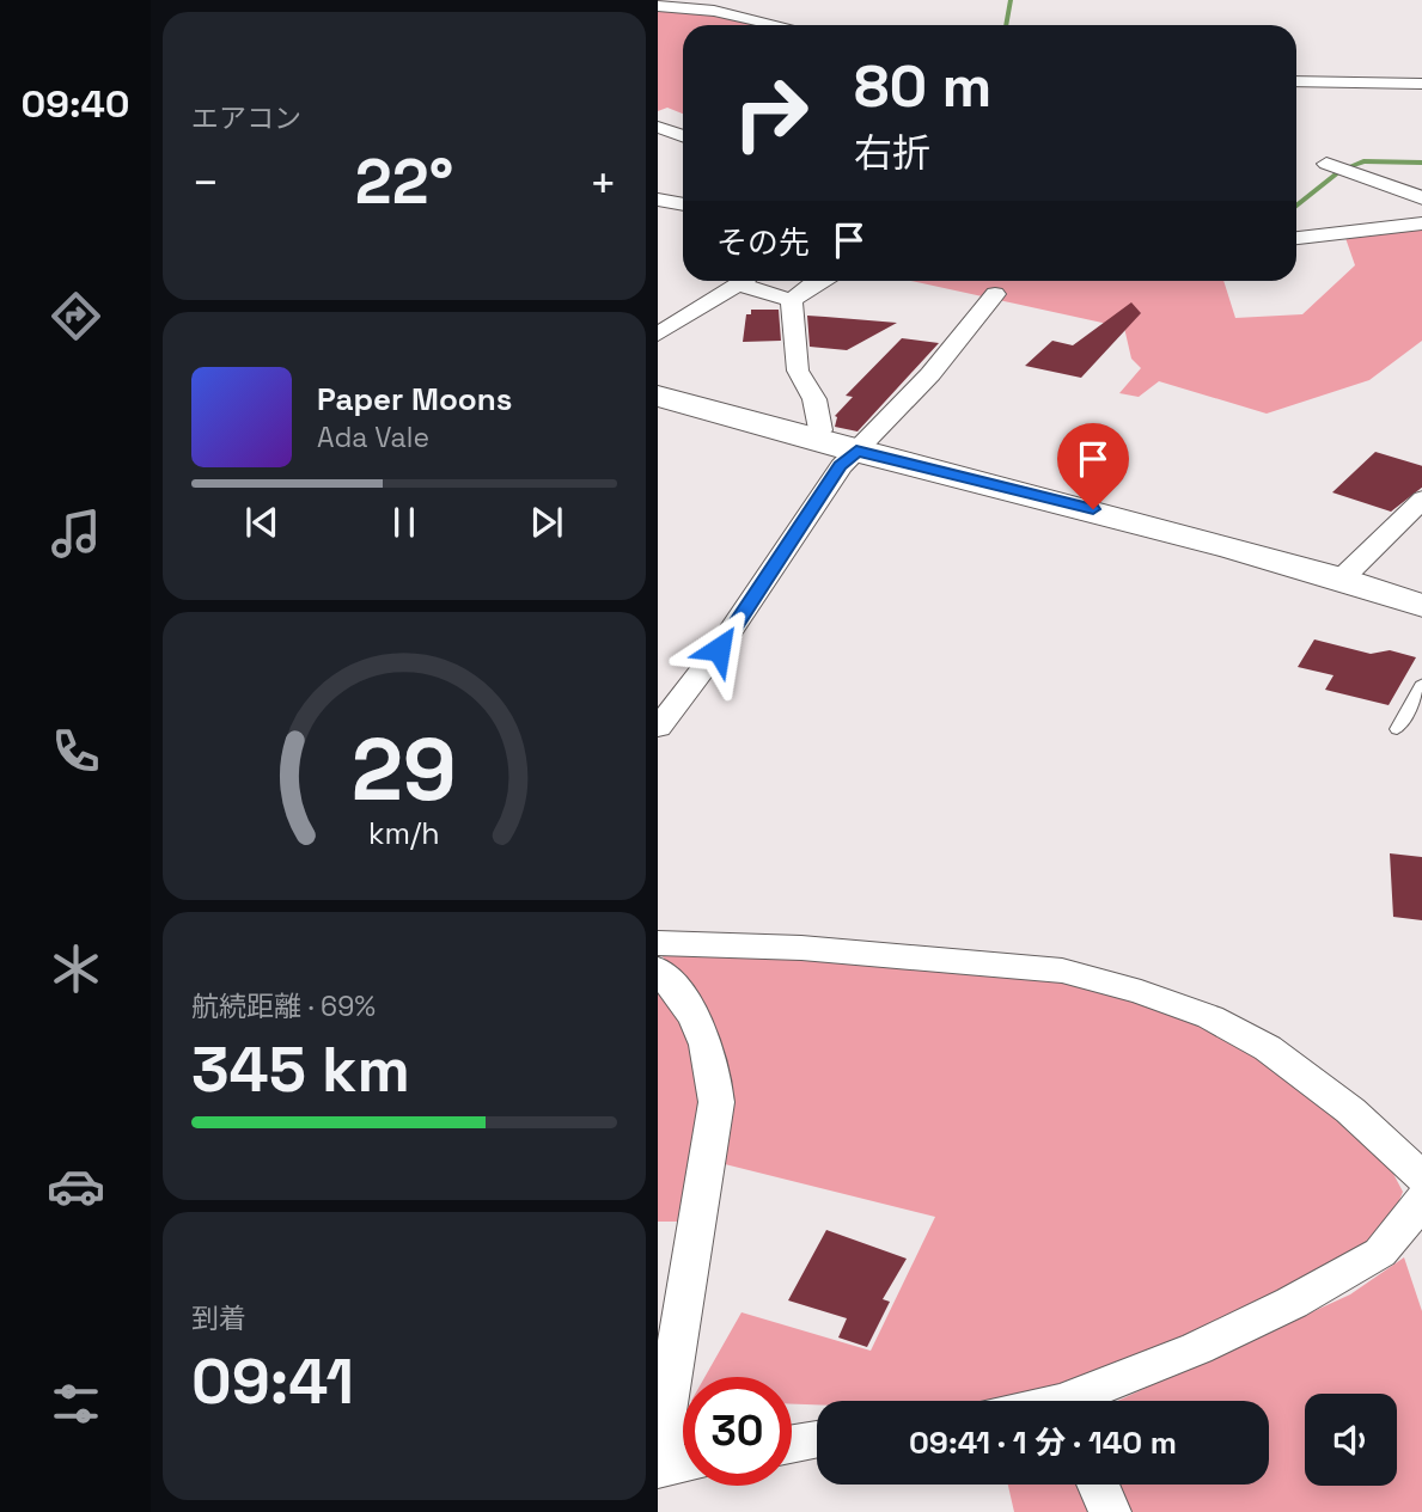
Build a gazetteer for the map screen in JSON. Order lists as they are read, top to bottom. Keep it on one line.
{"page":{"tabs":"09:40","tile":["エアコン",["航続距離 · 69%","345 km"],["到着","09:41"]],"turn":["80 m","右折"],"heat":["−","22°","+"],"then":"その先","song":["Paper Moons","Ada Vale"],"limit":"30","trip":"09:41 · 1 分 · 140 m","gauge":["29","km/h"]}}
